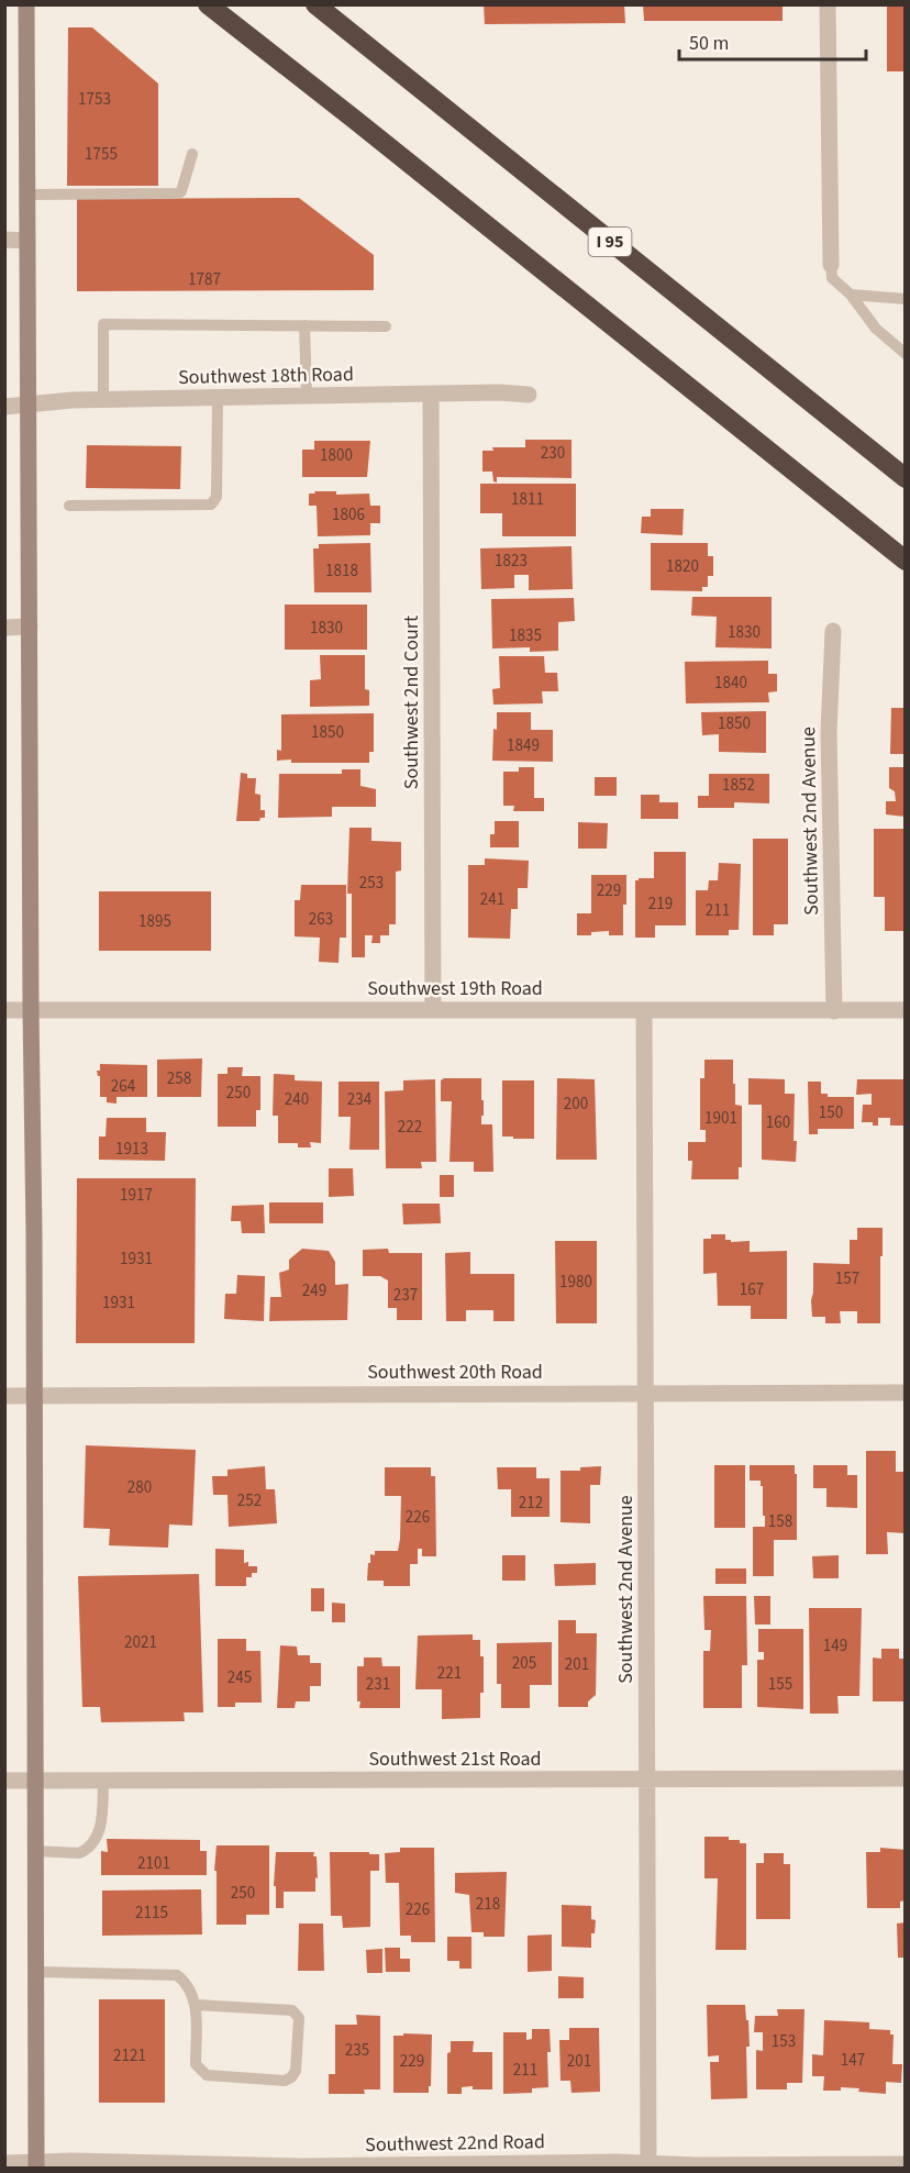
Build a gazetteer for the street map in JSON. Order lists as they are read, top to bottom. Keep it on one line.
{"streets":{"highway":["I 95"],"street":["Southwest 18th Road","Southwest 2nd Court","Southwest 2nd Avenue","Southwest 19th Road","Southwest 20th Road","Southwest 21st Road","Southwest 22nd Road"]},"crossings":[["Southwest 18th Road","Southwest 2nd Court"],["Southwest 2nd Court","Southwest 19th Road"],["Southwest 2nd Avenue","Southwest 19th Road"],["Southwest 2nd Avenue","Southwest 20th Road"],["Southwest 2nd Avenue","Southwest 21st Road"],["Southwest 2nd Avenue","Southwest 22nd Road"]],"house_numbers":["1753","1755","1787","230","1800","1811","1806","1823","1820","1818","1830","1830","1835","1840","1850","1850","1849","1852","253","229","241","219","211","263","1895","258","264","250","240","234","200","150","1901","160","222","1913","1917","1931","157","1980","167","249","237","1931","280","252","212","226","158","2021","149","205","201","221","245","231","155","2101","250","218","226","2115","153","235","2121","147","229","201","211"],"scale_bar":"50 m"}
